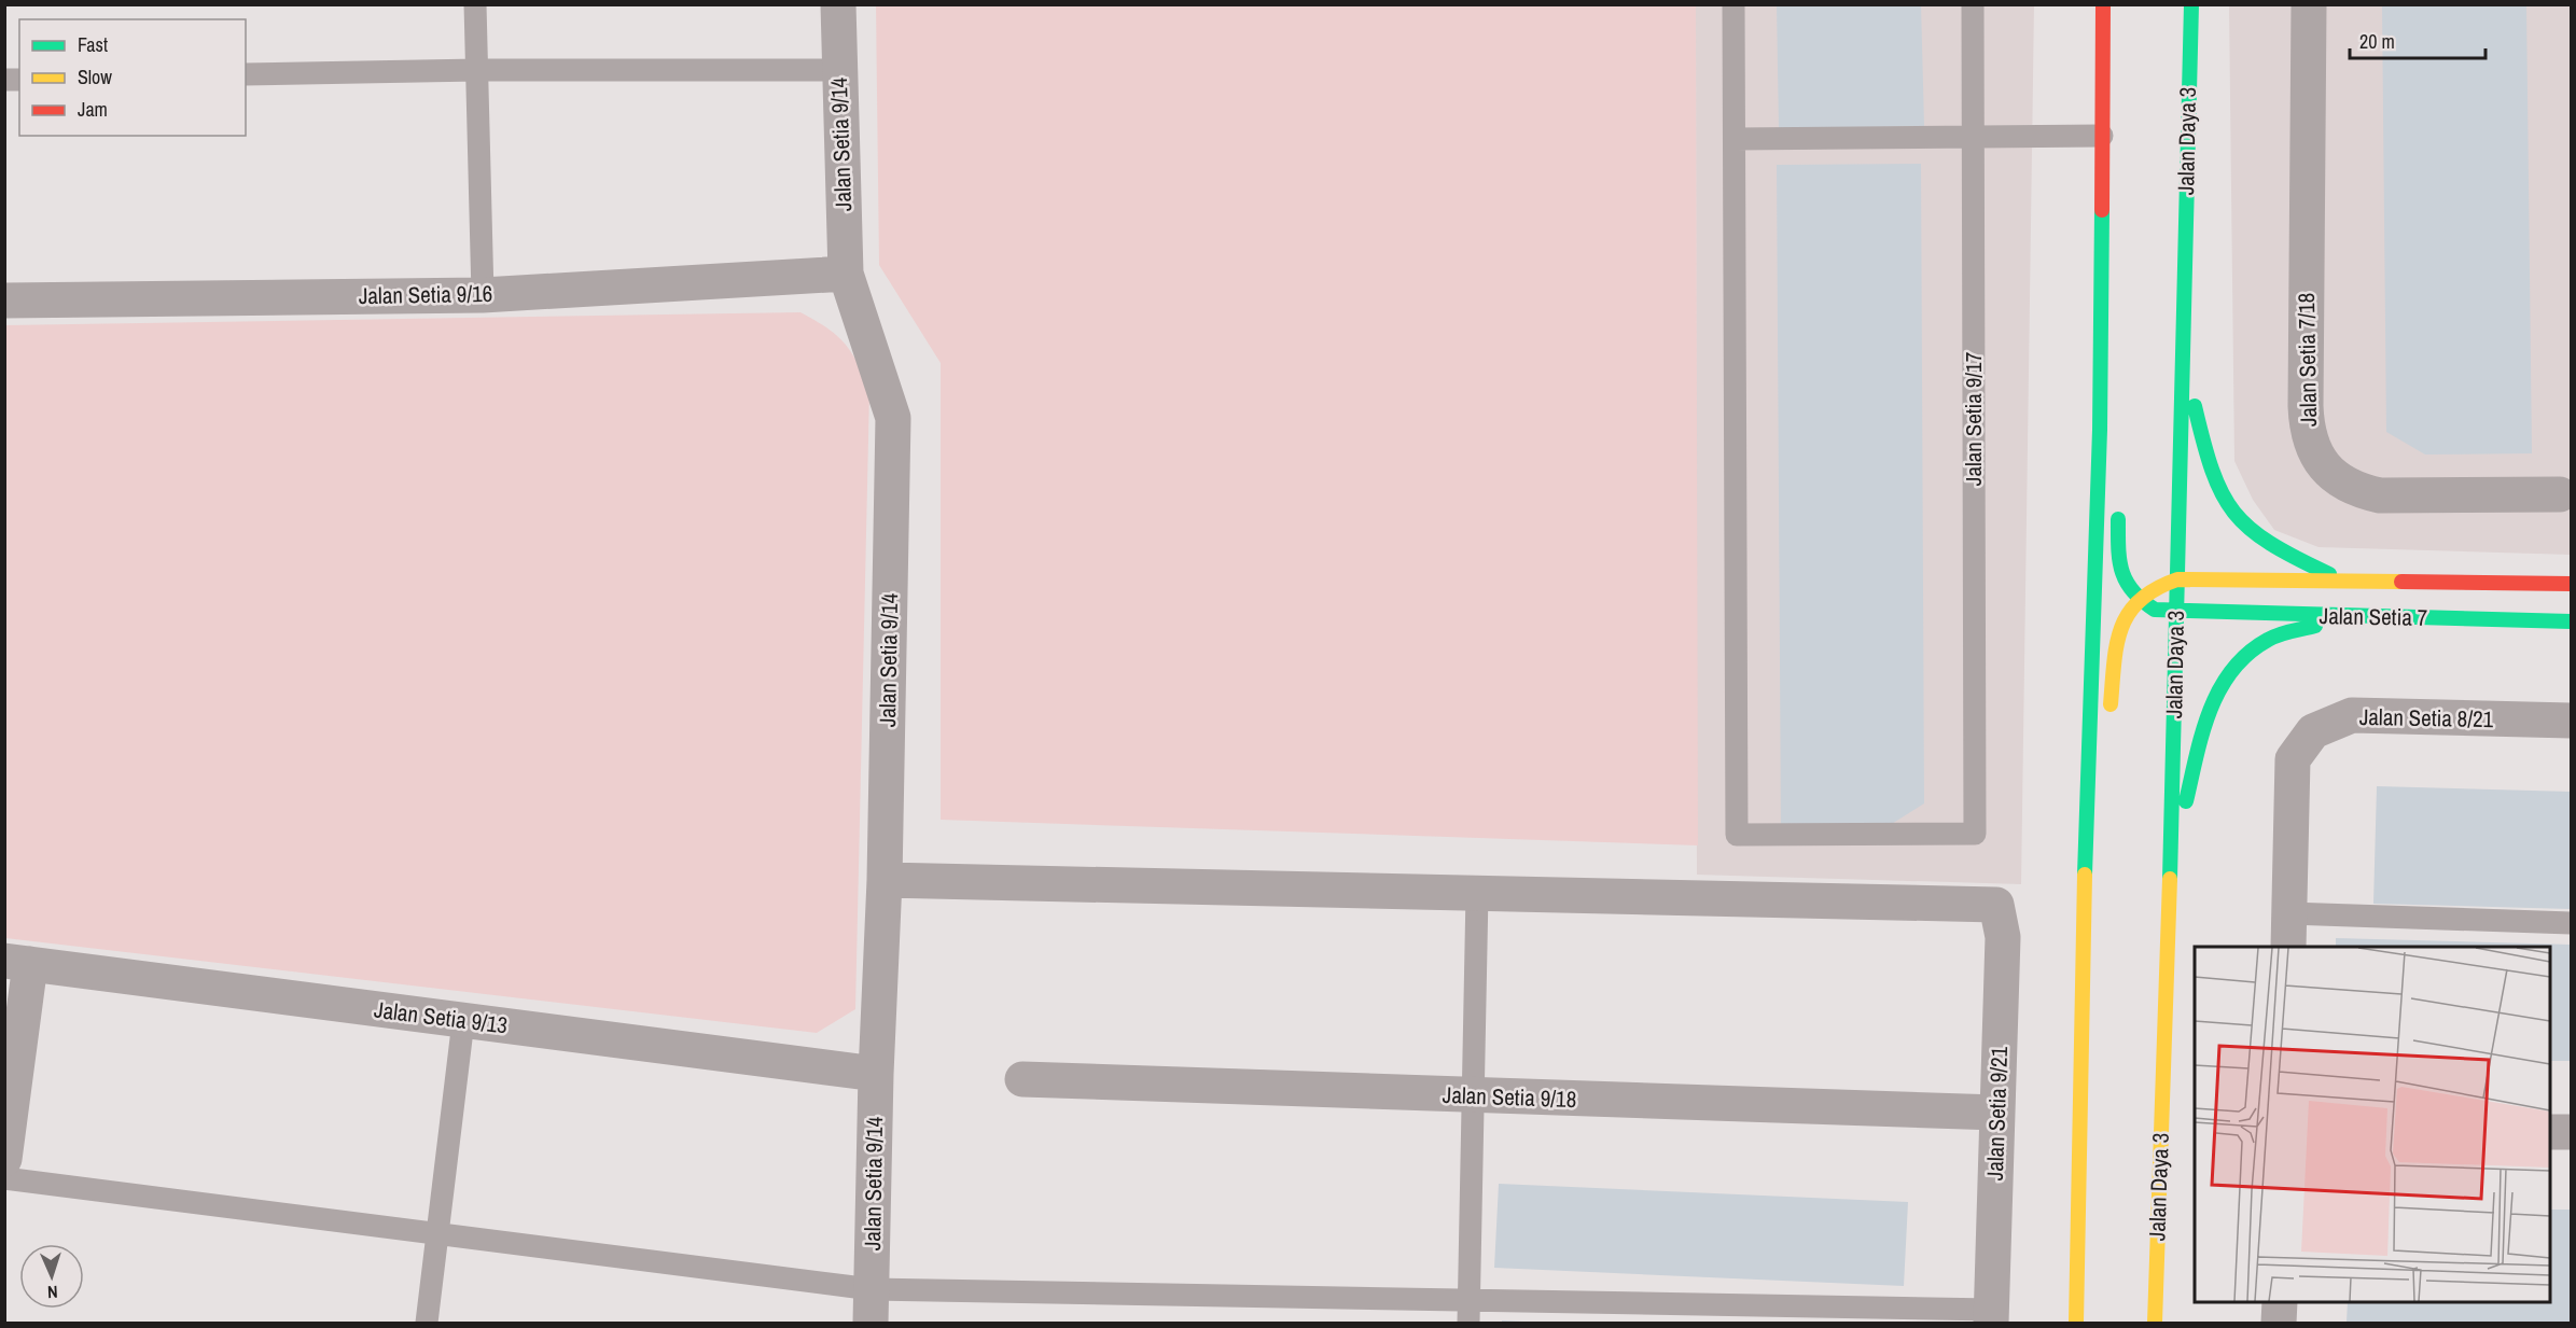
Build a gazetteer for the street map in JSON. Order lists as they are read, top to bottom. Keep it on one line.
{"streets":{"street":["Jalan Daya 3","Jalan Setia 9/14","Jalan Setia 9/16","Jalan Setia 7/18","Jalan Setia 7","Jalan Setia 8/21","Jalan Setia 9/13","Jalan Setia 9/18","Jalan Setia 9/21"],"lane":["Jalan Setia 9/17"]},"crossings":[["Jalan Daya 3","Jalan Setia 7"],["Jalan Setia 9/14","Jalan Setia 9/16"],["Jalan Setia 9/14","Jalan Setia 9/13"],["Jalan Setia 9/18","Jalan Setia 9/21"]],"legend":["Fast","Slow","Jam"],"scale_bar":"20 m","north":"bottom"}
